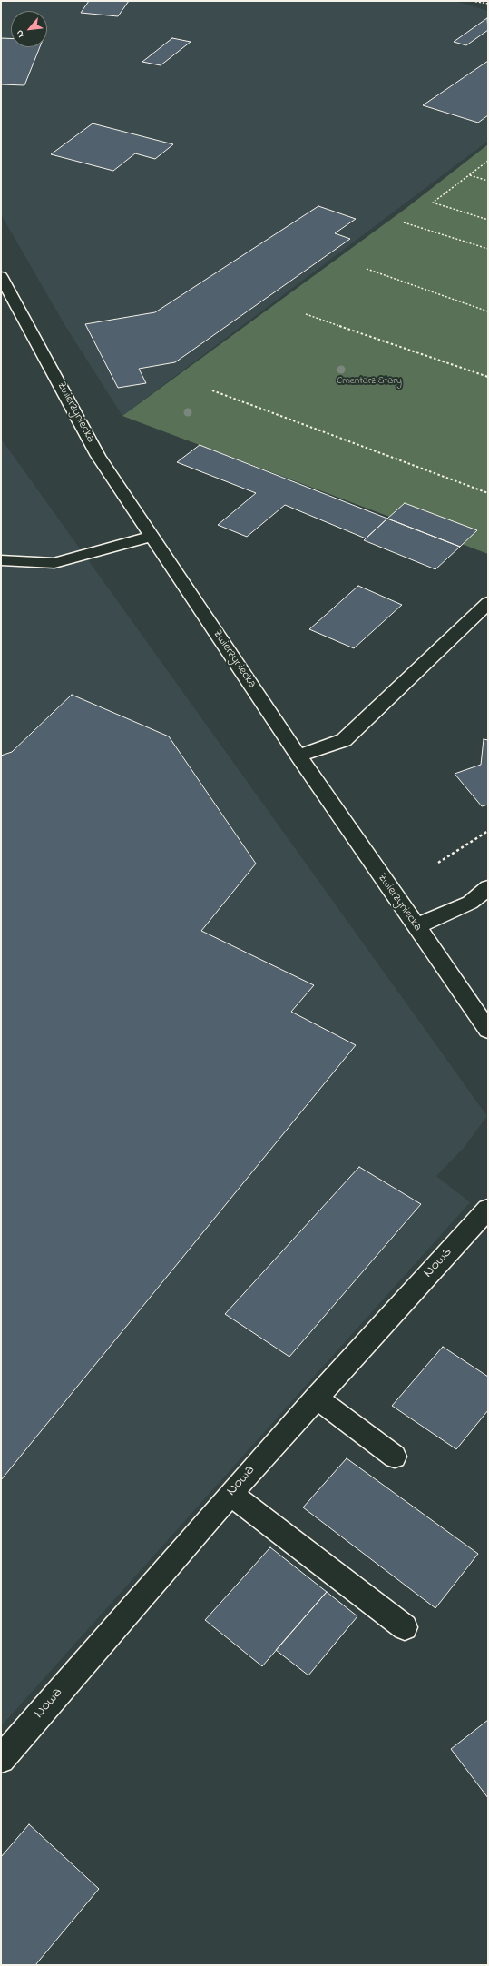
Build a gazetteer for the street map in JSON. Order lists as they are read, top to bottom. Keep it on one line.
{"streets":{"street":["Zwierzyniecka","Nowa"]},"parks":["Cmentarz Stary"],"north":"bottom left"}
